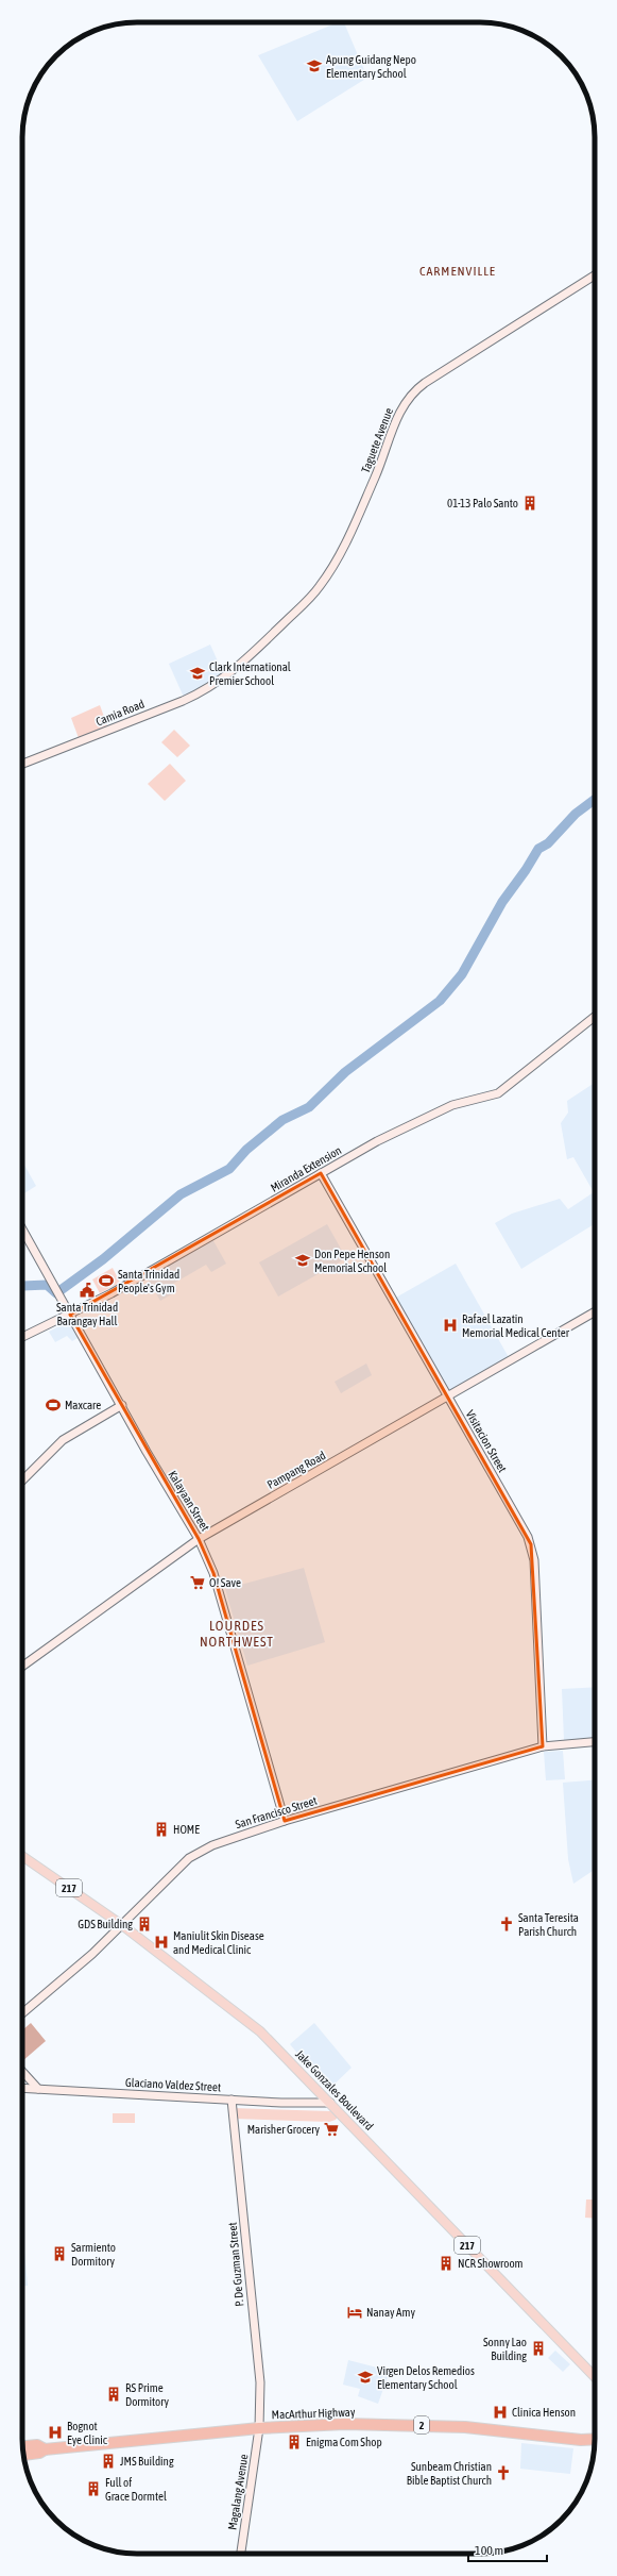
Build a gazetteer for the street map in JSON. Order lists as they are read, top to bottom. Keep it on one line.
{"streets":{"highway":["MacArthur Highway","2"],"main road":["217","Jake Gonzales Boulevard"],"street":["Taguete Avenue","Camia Road","Miranda Extension","Visitacion Street","Pampang Road","Kalayaan Street","San Francisco Street","Glaciano Valdez Street","P. De Guzman Street","Magalang Avenue"]},"crossings":[["Taguete Avenue","Camia Road"],["Miranda Extension","Visitacion Street"],["Miranda Extension","Kalayaan Street"],["Visitacion Street","Pampang Road"],["Visitacion Street","San Francisco Street"],["Pampang Road","Kalayaan Street"],["Kalayaan Street","San Francisco Street"],["San Francisco Street","Jake Gonzales Boulevard"],["Glaciano Valdez Street","Jake Gonzales Boulevard"],["Glaciano Valdez Street","P. De Guzman Street"],["P. De Guzman Street","MacArthur Highway"],["P. De Guzman Street","Magalang Avenue"],["MacArthur Highway","Magalang Avenue"]],"districts":["CARMENVILLE","LOURDES NORTHWEST"],"places":{"school or university":["Apung Guidang Nepo Elementary School","Clark International Premier School","Don Pepe Henson Memorial School","Virgen Delos Remedios Elementary School"],"building":["01-13 Palo Santo","HOME","GDS Building","Sarmiento Dormitory","NCR Showroom","Sonny Lao Building","RS Prime Dormitory","Enigma Com Shop","JMS Building","Full of Grace Dormtel"],"sports":["Santa Trinidad People's Gym","Maxcare"],"public building":["Santa Trinidad Barangay Hall"],"hospital":["Rafael Lazatin Memorial Medical Center","Maniulit Skin Disease and Medical Clinic","Clinica Henson","Bognot Eye Clinic"],"supermarket":["O! Save","Marisher Grocery"],"church":["Santa Teresita Parish Church","Sunbeam Christian Bible Baptist Church"],"hotel":["Nanay Amy"]},"scale_bar":"100 m"}
